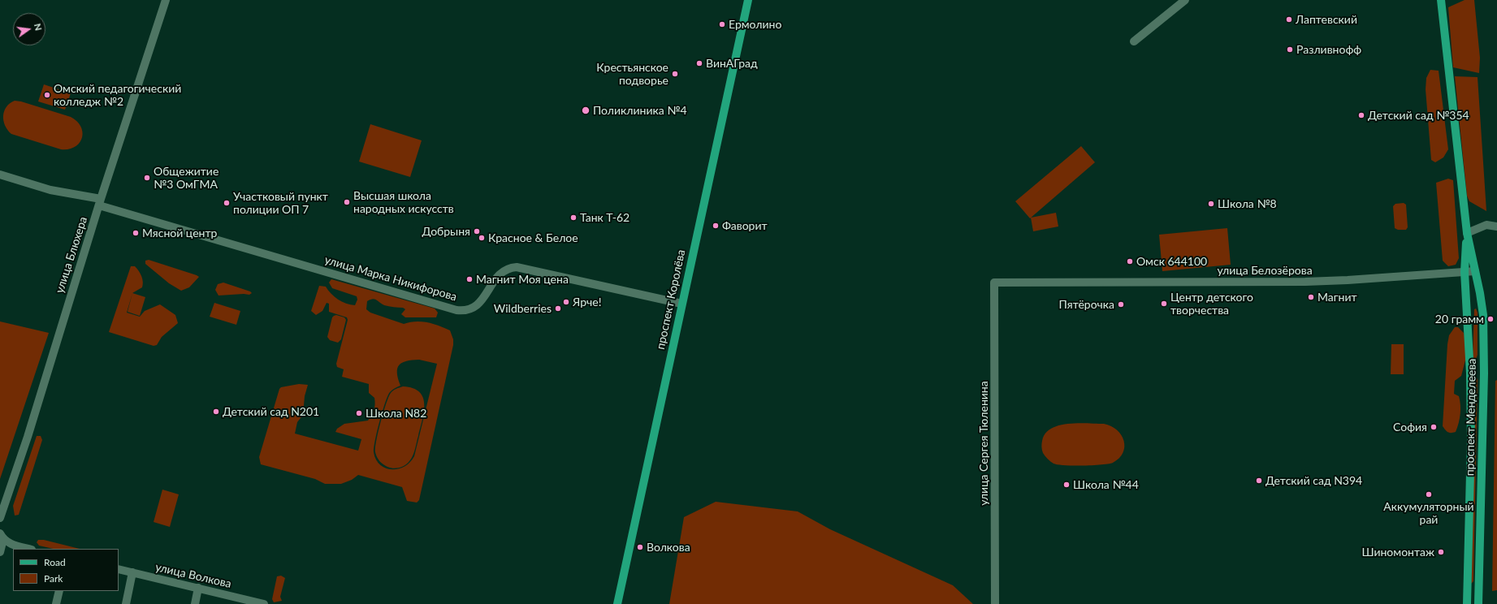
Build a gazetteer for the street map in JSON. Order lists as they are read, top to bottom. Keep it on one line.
{"streets":{"main road":["проспект Королёва","проспект Менделеева"],"street":["улица Блюхера","улица Белозёрова","улица Марка Никифорова","улица Сергея Тюленина","улица Волкова"]},"crossings":[["улица Блюхера","улица Марка Никифорова"],["улица Белозёрова","проспект Менделеева"],["улица Белозёрова","улица Сергея Тюленина"],["улица Марка Никифорова","проспект Королёва"]],"places":["Лаптевский","Ермолино","Разливнофф","ВинАГрад","Крестьянское подворье","Омский педагогический колледж №2","Поликлиника №4","Детский сад №354","Общежитие №3 ОмГМА","Высшая школа народных искусств","Участковый пункт полиции ОП 7","Школа №8","Танк Т-62","Фаворит","Добрыня","Мясной центр","Красное & Белое","Омск 644100","Магнит Моя цена","Магнит","Ярче!","Центр детского творчества","Пятёрочка","Wildberries","20 грамм","Детский сад N201","Школа N82","София","Детский сад N394","Школа №44","Аккумуляторный рай","Волкова","Шиномонтаж"],"legend":["Road","Park"],"north":"right"}
